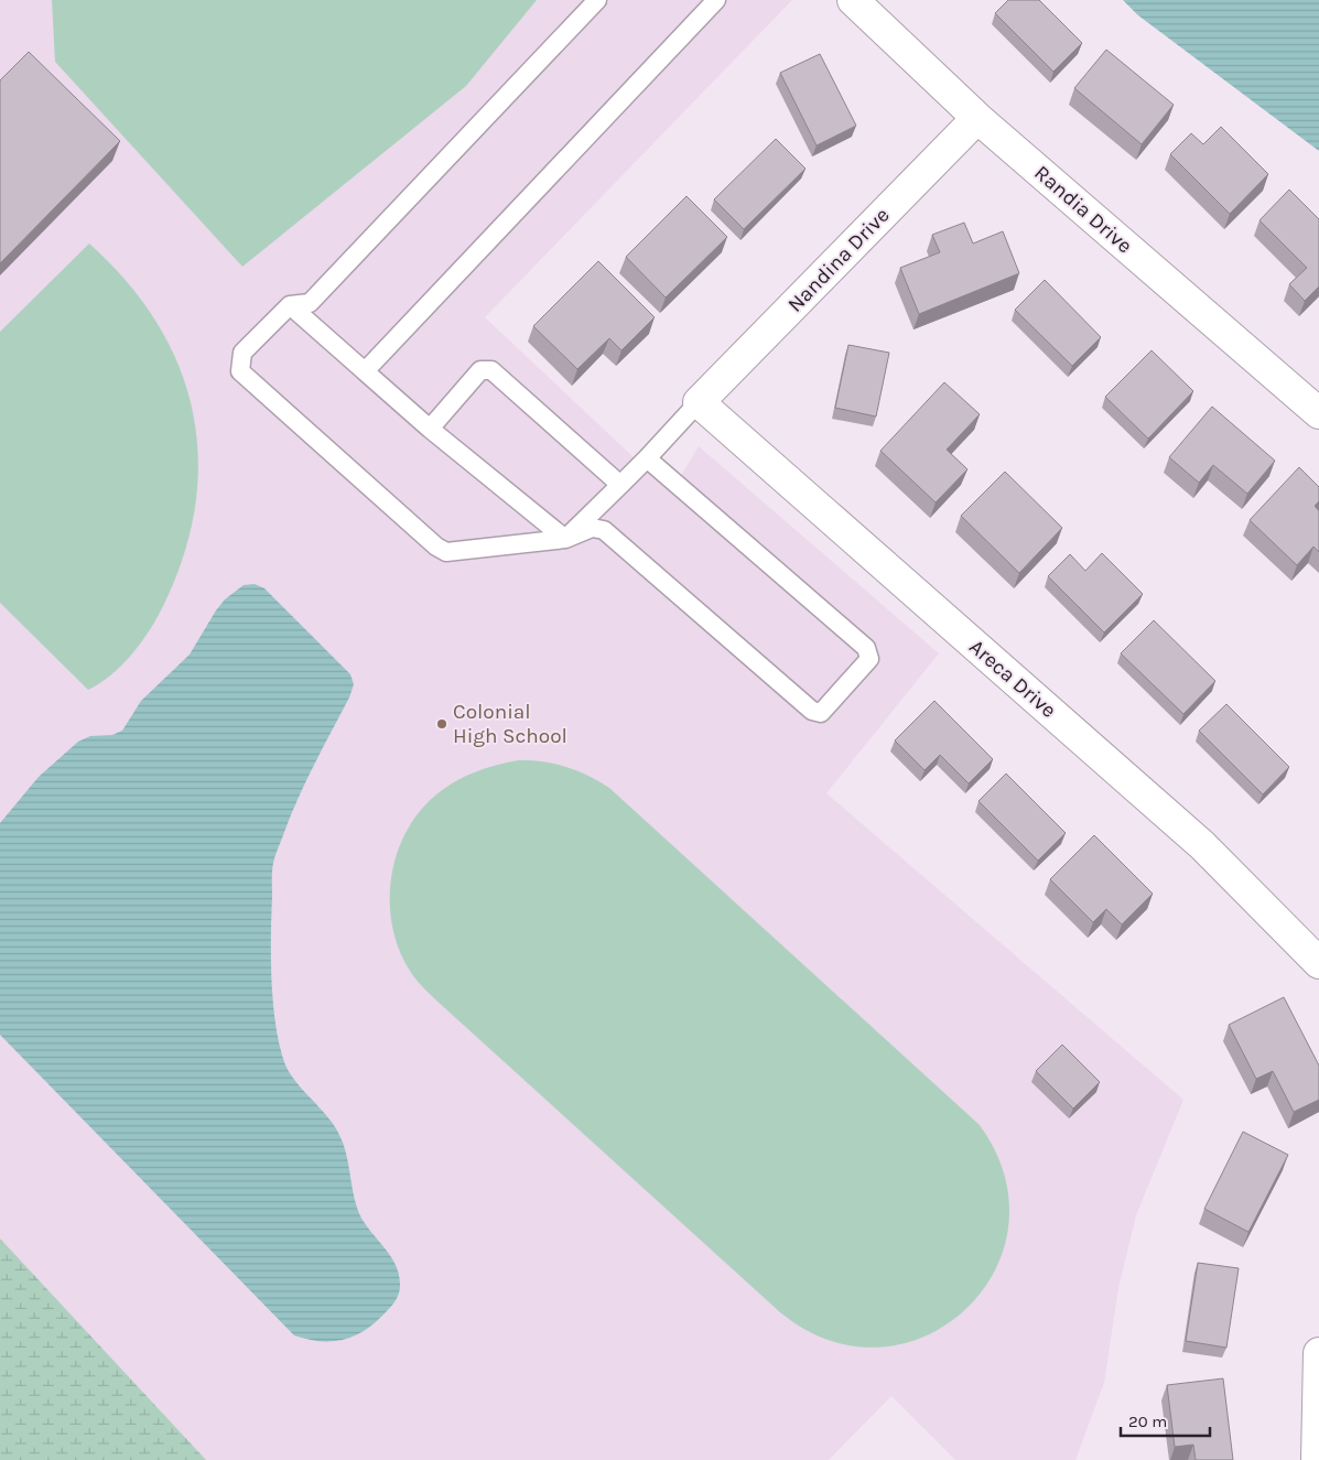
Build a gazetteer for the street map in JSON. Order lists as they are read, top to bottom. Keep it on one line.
{"streets":{"street":["Randia Drive","Nandina Drive","Areca Drive"]},"crossings":[["Randia Drive","Nandina Drive"],["Nandina Drive","Areca Drive"]],"places":["Colonial High School"],"scale_bar":"20 m"}
